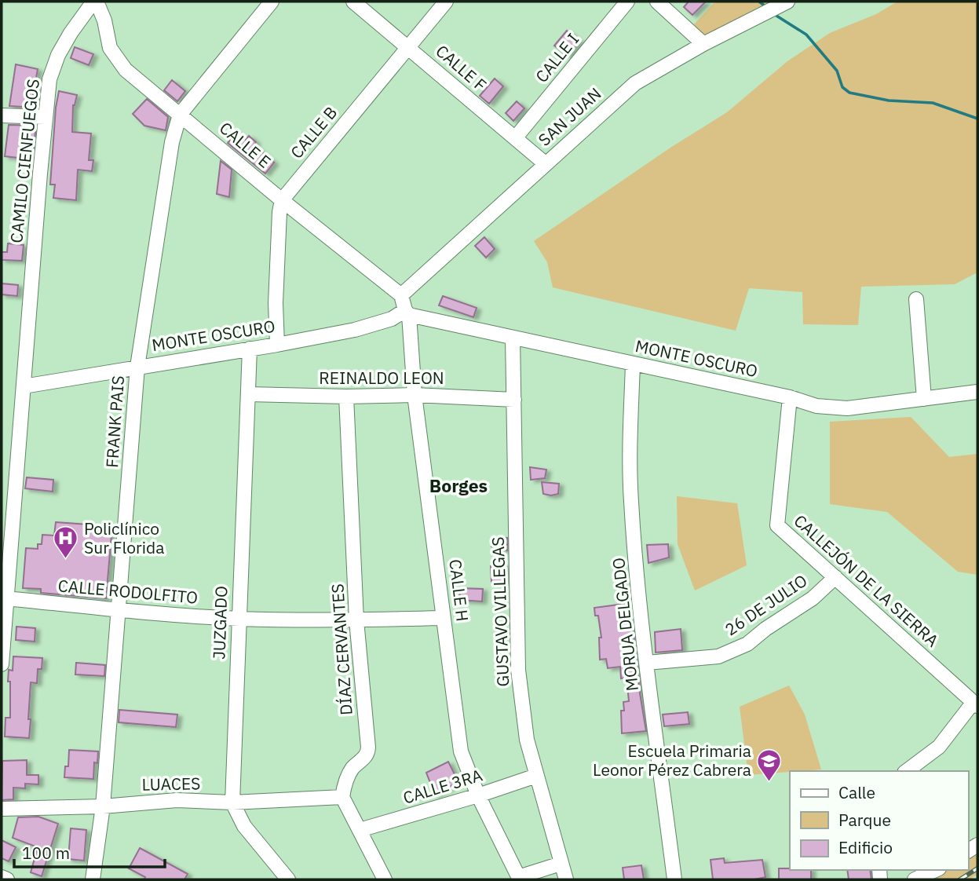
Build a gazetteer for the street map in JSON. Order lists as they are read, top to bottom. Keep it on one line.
{"streets":{"street":["CALLE I","CALLE F","SAN JUAN","CALLE B","CALLE E","CAMILO CIENFUEGOS","MONTE OSCURO","REINALDO LEON","FRANK PAIS","CALLEJÓN DE LA SIERRA","CALLE H","CALLE RODOLFITO","26 DE JULIO","GUSTAVO VILLEGAS","JUZGADO","MORUA DELGADO","DÍAZ CERVANTES","LUACES","CALLE 3RA"]},"crossings":[["CALLE I","CALLE F"],["CALLE F","SAN JUAN"],["CALLE F","CALLE B"],["SAN JUAN","CALLE E"],["SAN JUAN","CALLE H"],["CALLE B","CALLE E"],["CALLE E","CAMILO CIENFUEGOS"],["CALLE E","FRANK PAIS"],["CALLE E","CALLE H"],["CAMILO CIENFUEGOS","MONTE OSCURO"],["CAMILO CIENFUEGOS","CALLE RODOLFITO"],["MONTE OSCURO","FRANK PAIS"],["MONTE OSCURO","CALLEJÓN DE LA SIERRA"],["MONTE OSCURO","CALLE H"],["MONTE OSCURO","GUSTAVO VILLEGAS"],["MONTE OSCURO","JUZGADO"],["MONTE OSCURO","MORUA DELGADO"],["REINALDO LEON","CALLE H"],["REINALDO LEON","GUSTAVO VILLEGAS"],["REINALDO LEON","JUZGADO"],["REINALDO LEON","DÍAZ CERVANTES"],["FRANK PAIS","CALLE RODOLFITO"],["FRANK PAIS","LUACES"],["CALLEJÓN DE LA SIERRA","26 DE JULIO"],["CALLE H","CALLE RODOLFITO"],["CALLE H","CALLE 3RA"],["CALLE RODOLFITO","JUZGADO"],["CALLE RODOLFITO","DÍAZ CERVANTES"],["26 DE JULIO","MORUA DELGADO"],["GUSTAVO VILLEGAS","CALLE 3RA"],["JUZGADO","LUACES"],["DÍAZ CERVANTES","LUACES"]],"districts":["Borges"],"places":{"hospital":["Policlínico Sur Florida"],"school or university":["Escuela Primaria Leonor Pérez Cabrera"]},"legend":["Calle","Parque","Edificio"],"scale_bar":"100 m"}
